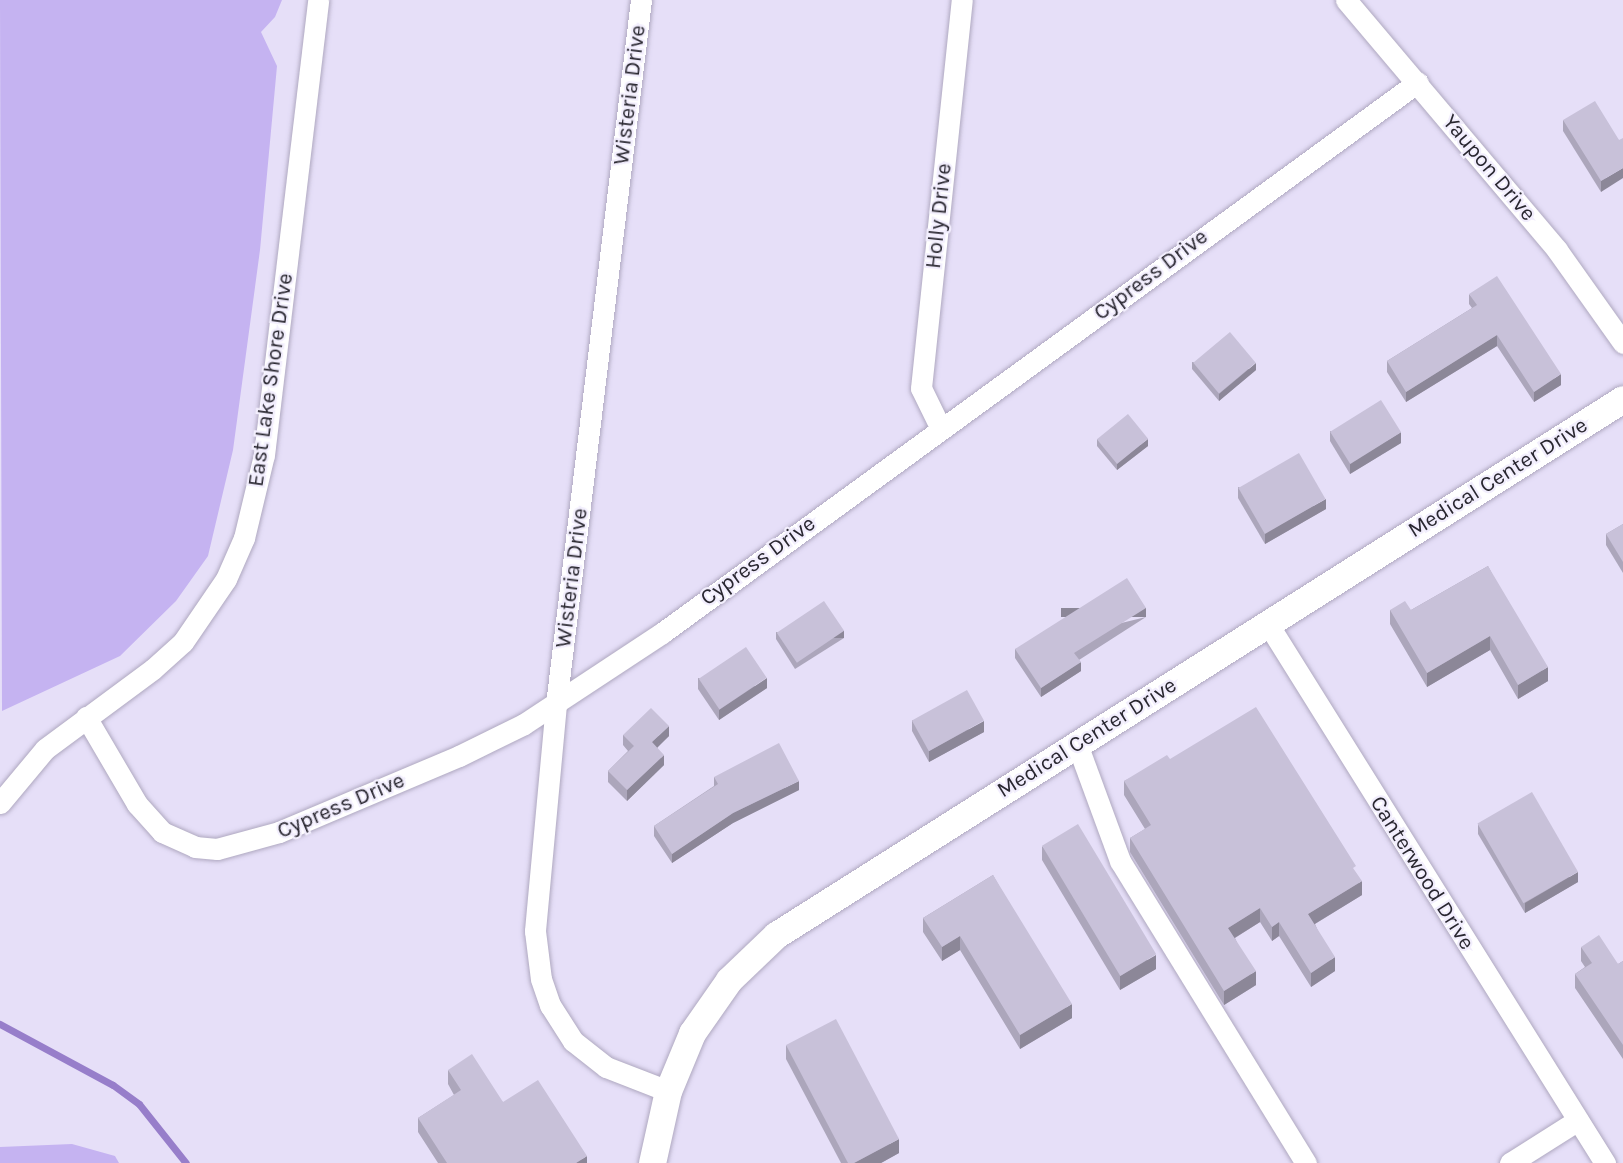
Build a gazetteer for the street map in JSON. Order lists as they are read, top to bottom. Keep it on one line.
{"streets":{"street":["Wisteria Drive","Yaupon Drive","Holly Drive","Cypress Drive","East Lake Shore Drive","Medical Center Drive","Canterwood Drive"]},"crossings":[["Wisteria Drive","Cypress Drive"],["Wisteria Drive","Medical Center Drive"],["Yaupon Drive","Cypress Drive"],["Holly Drive","Cypress Drive"],["Cypress Drive","East Lake Shore Drive"],["Medical Center Drive","Canterwood Drive"]]}
